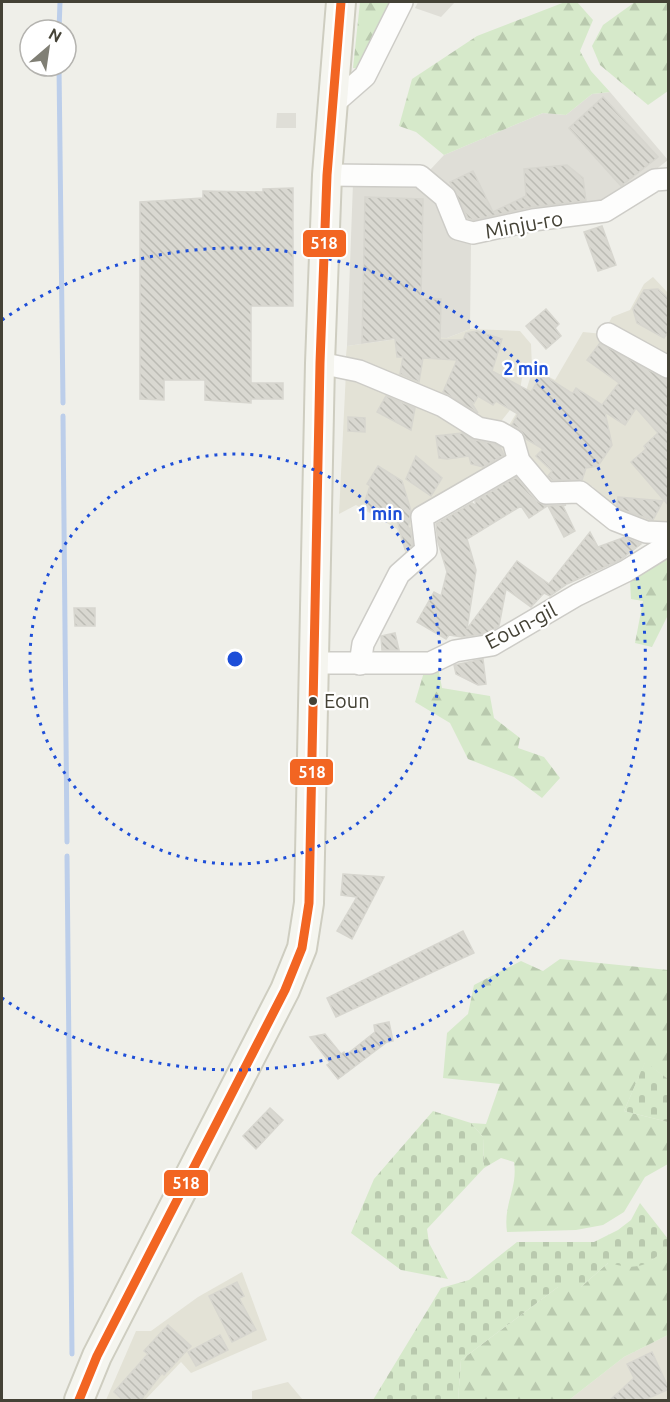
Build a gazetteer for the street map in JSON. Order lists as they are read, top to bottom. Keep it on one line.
{"streets":{"street":["Minju-ro","Eoun-gil"]},"places":["Eoun"],"lines":["transit line 518"],"north":"top right","rings":["2 min","1 min"]}
